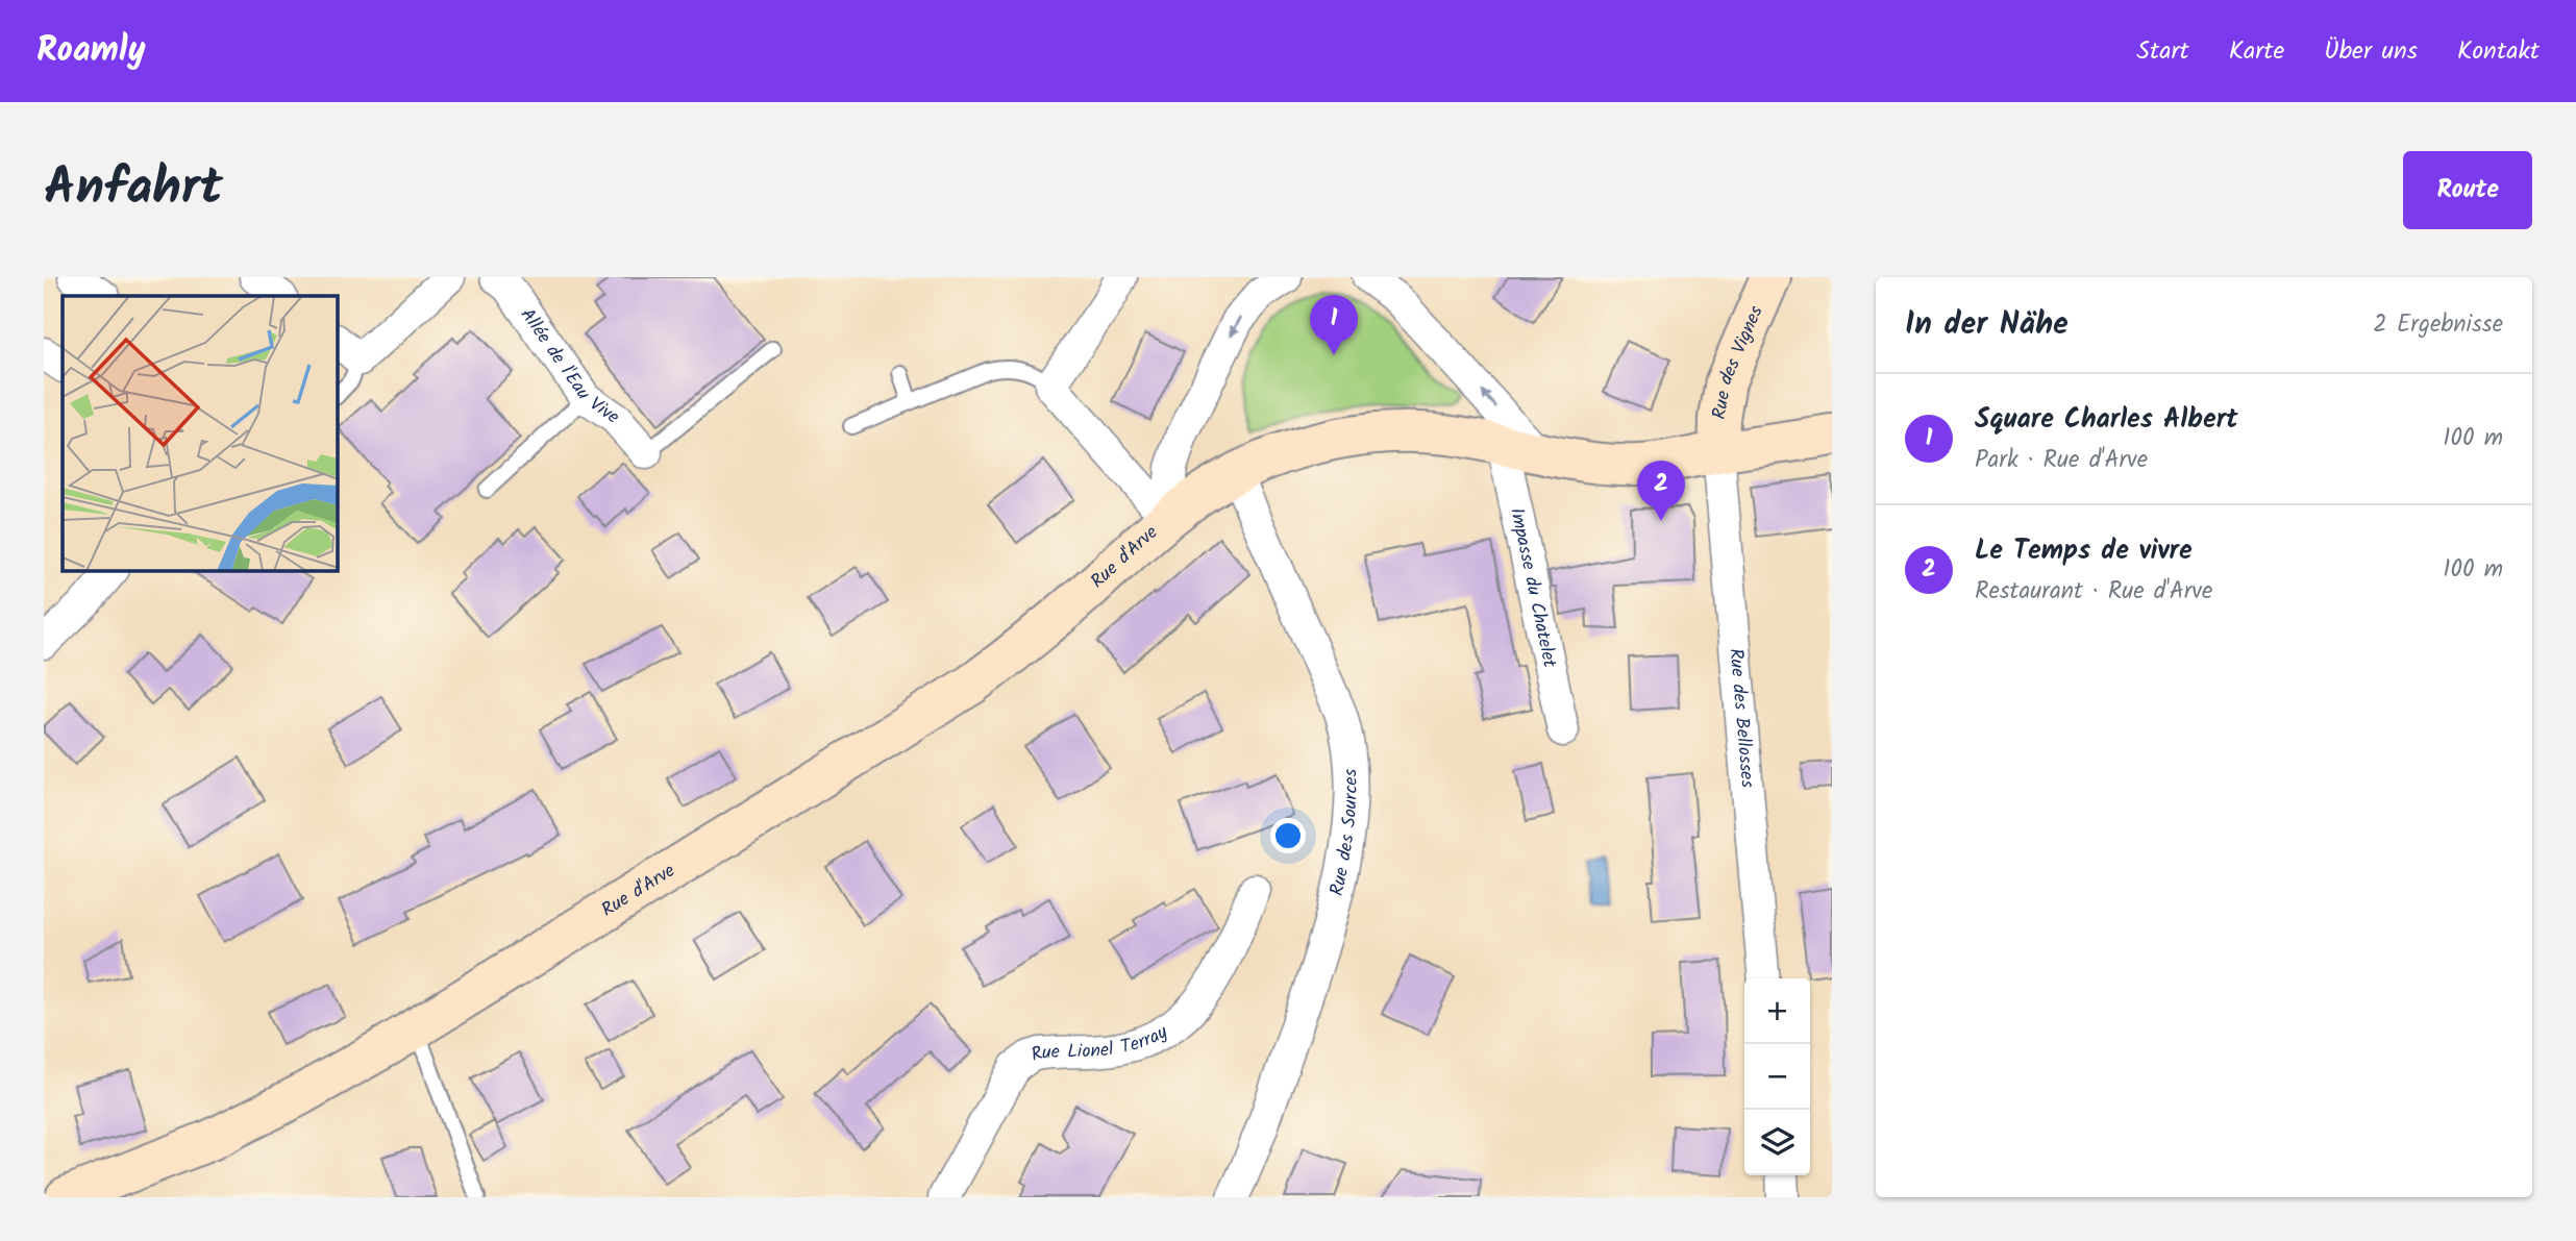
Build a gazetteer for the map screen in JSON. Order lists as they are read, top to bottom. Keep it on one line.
{"streets":{"main road":["Rue des Vignes","Rue d'Arve"],"street":["Allée de l'Eau Vive","Impasse du Chatelet","Rue des Bellosses","Rue des Sources","Rue Lionel Terray"]},"crossings":[["Rue des Vignes","Rue d'Arve"],["Rue des Vignes","Rue des Bellosses"],["Rue d'Arve","Impasse du Chatelet"],["Rue d'Arve","Rue des Bellosses"],["Rue d'Arve","Rue des Sources"]],"page":{"header":"Roamly","nav":["Start","Karte","Über uns","Kontakt"],"title":"Anfahrt","buttons":"Route","heading":["In der Nähe","2 Ergebnisse"],"pins":["1","2"],"list":[{"mark":"1","name":"Square Charles Albert","note":"Park · Rue d'Arve","value":"100 m"},{"mark":"2","name":"Le Temps de vivre","note":"Restaurant · Rue d'Arve","value":"100 m"}],"map_buttons":["+","−"]}}
